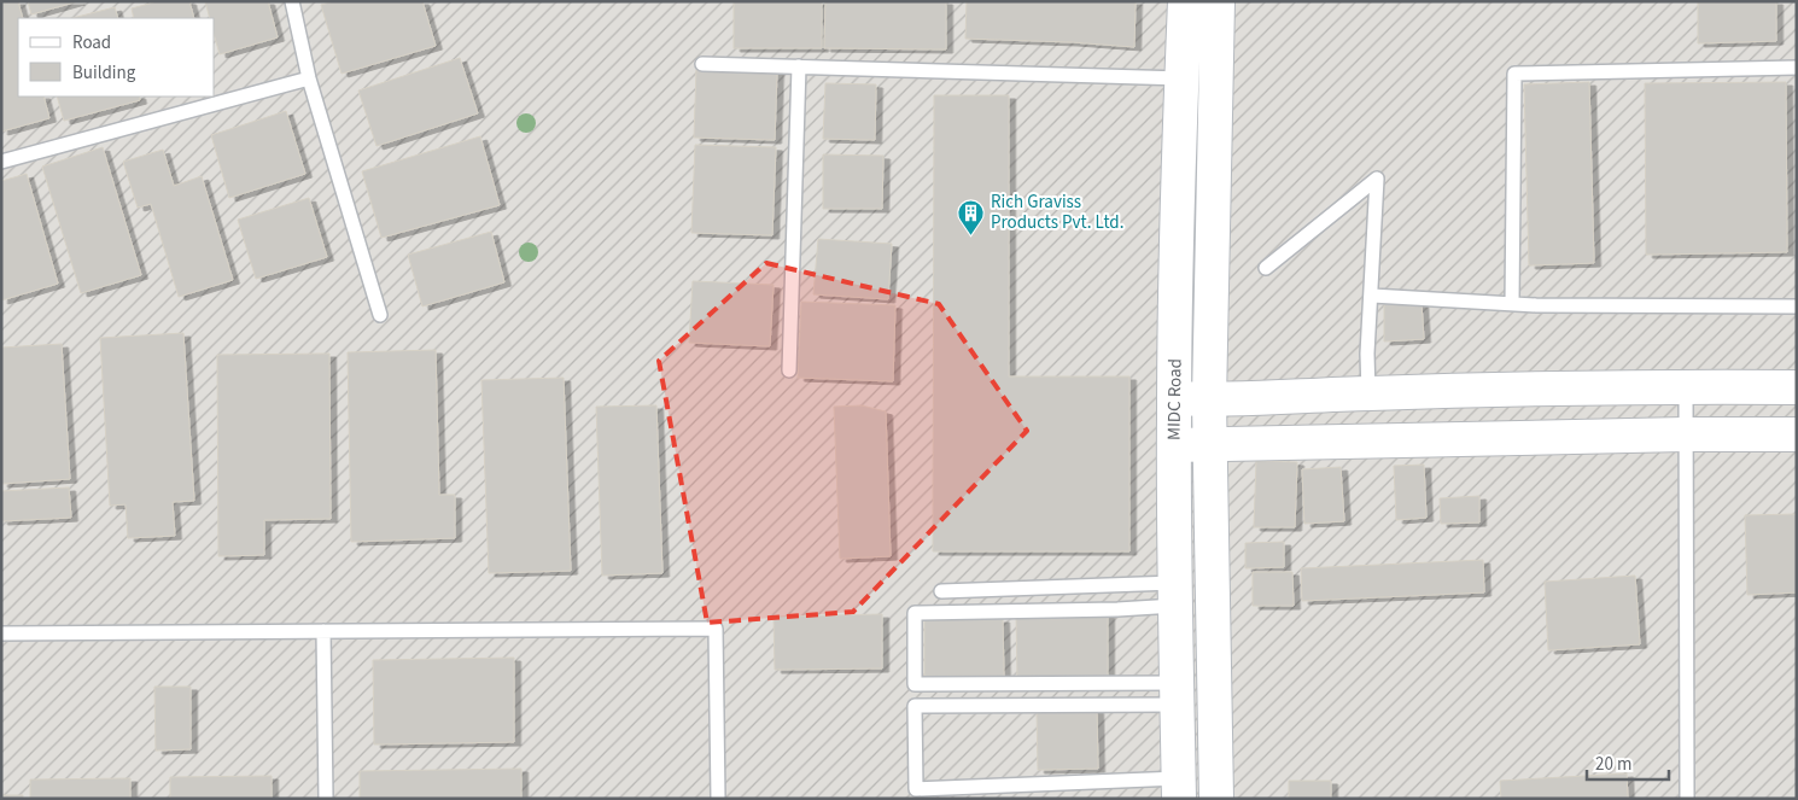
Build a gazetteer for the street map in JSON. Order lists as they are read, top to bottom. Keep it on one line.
{"streets":{"main road":["MIDC Road"]},"places":{"building":["Rich Graviss Products Pvt. Ltd."]},"legend":["Road","Building"],"scale_bar":"20 m"}
